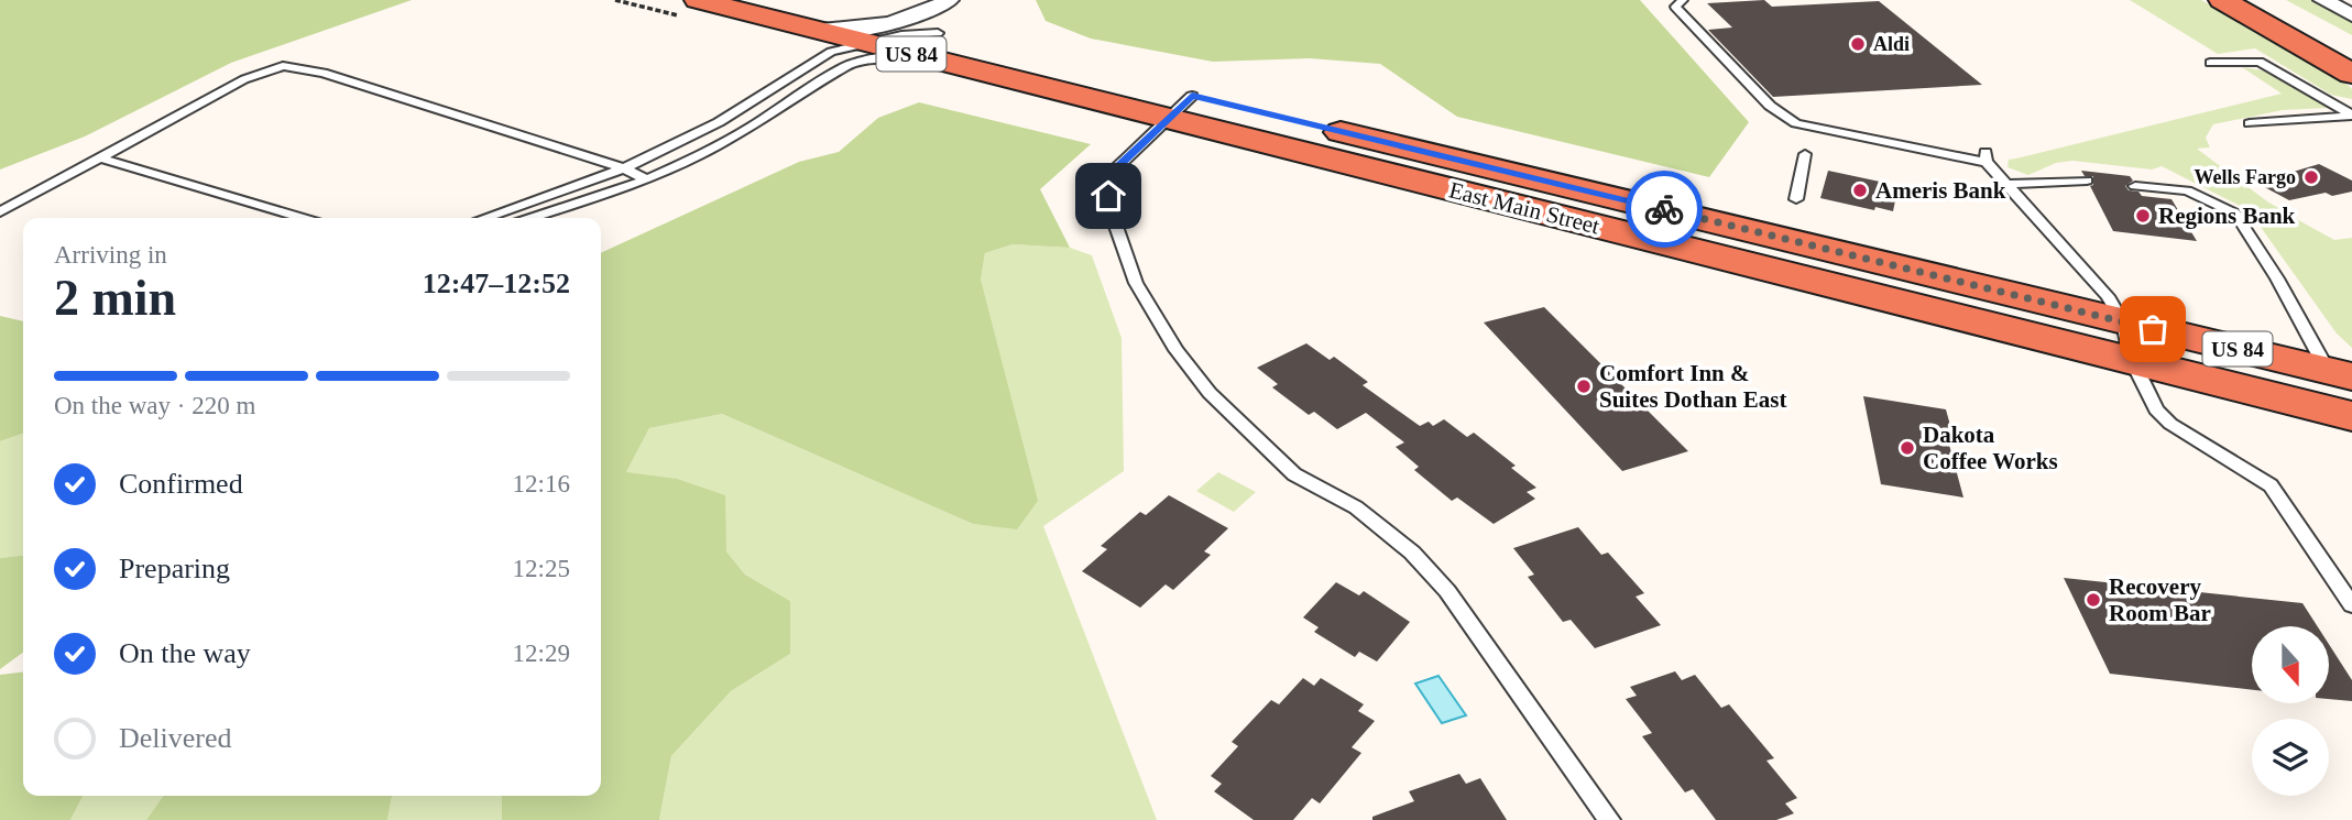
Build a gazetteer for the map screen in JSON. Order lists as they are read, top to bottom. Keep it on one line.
{"streets":{"highway":["US 84","East Main Street"]},"places":["Aldi","Wells Fargo","Ameris Bank","Regions Bank","Comfort Inn & Suites Dothan East","Dakota Coffee Works","Recovery Room Bar"],"north":"bottom","page":{"heading":["2 min","Arriving in","12:47–12:52"],"bar":"On the way · 220 m","list":[["Confirmed","12:16"],["Preparing","12:25"],["On the way","12:29"],"Delivered"]}}
